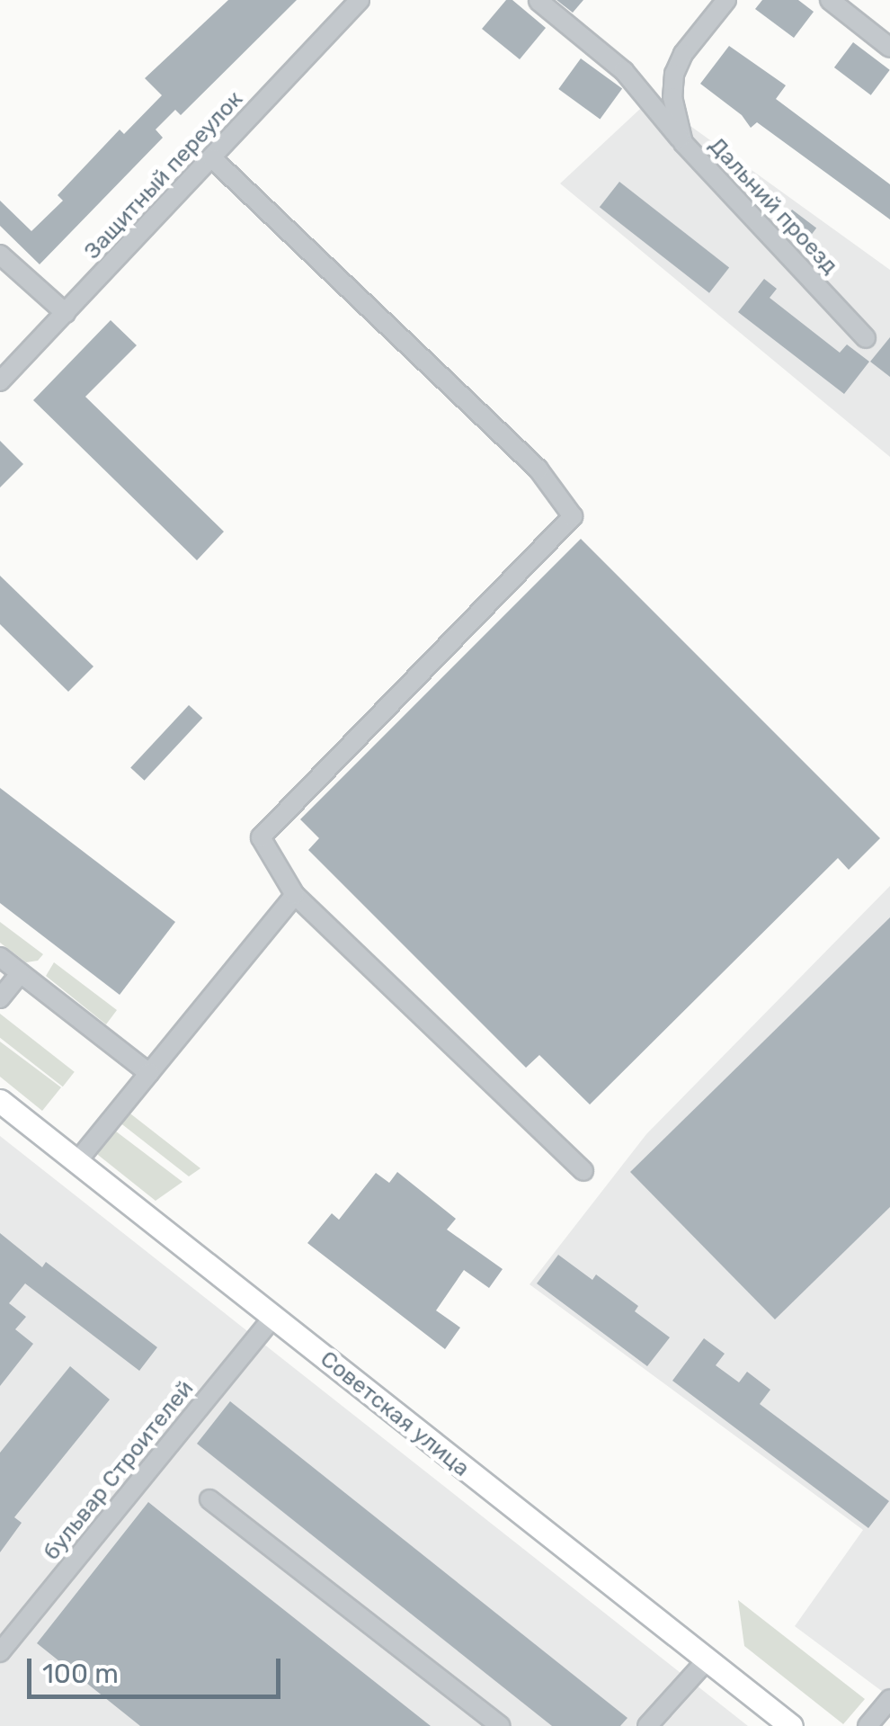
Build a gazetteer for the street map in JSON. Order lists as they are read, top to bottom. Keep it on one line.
{"streets":{"main road":["Советская улица"],"street":["Защитный переулок","Дальний проезд","бульвар Строителей"]},"crossings":[["Советская улица","бульвар Строителей"]],"scale_bar":"100 m"}
